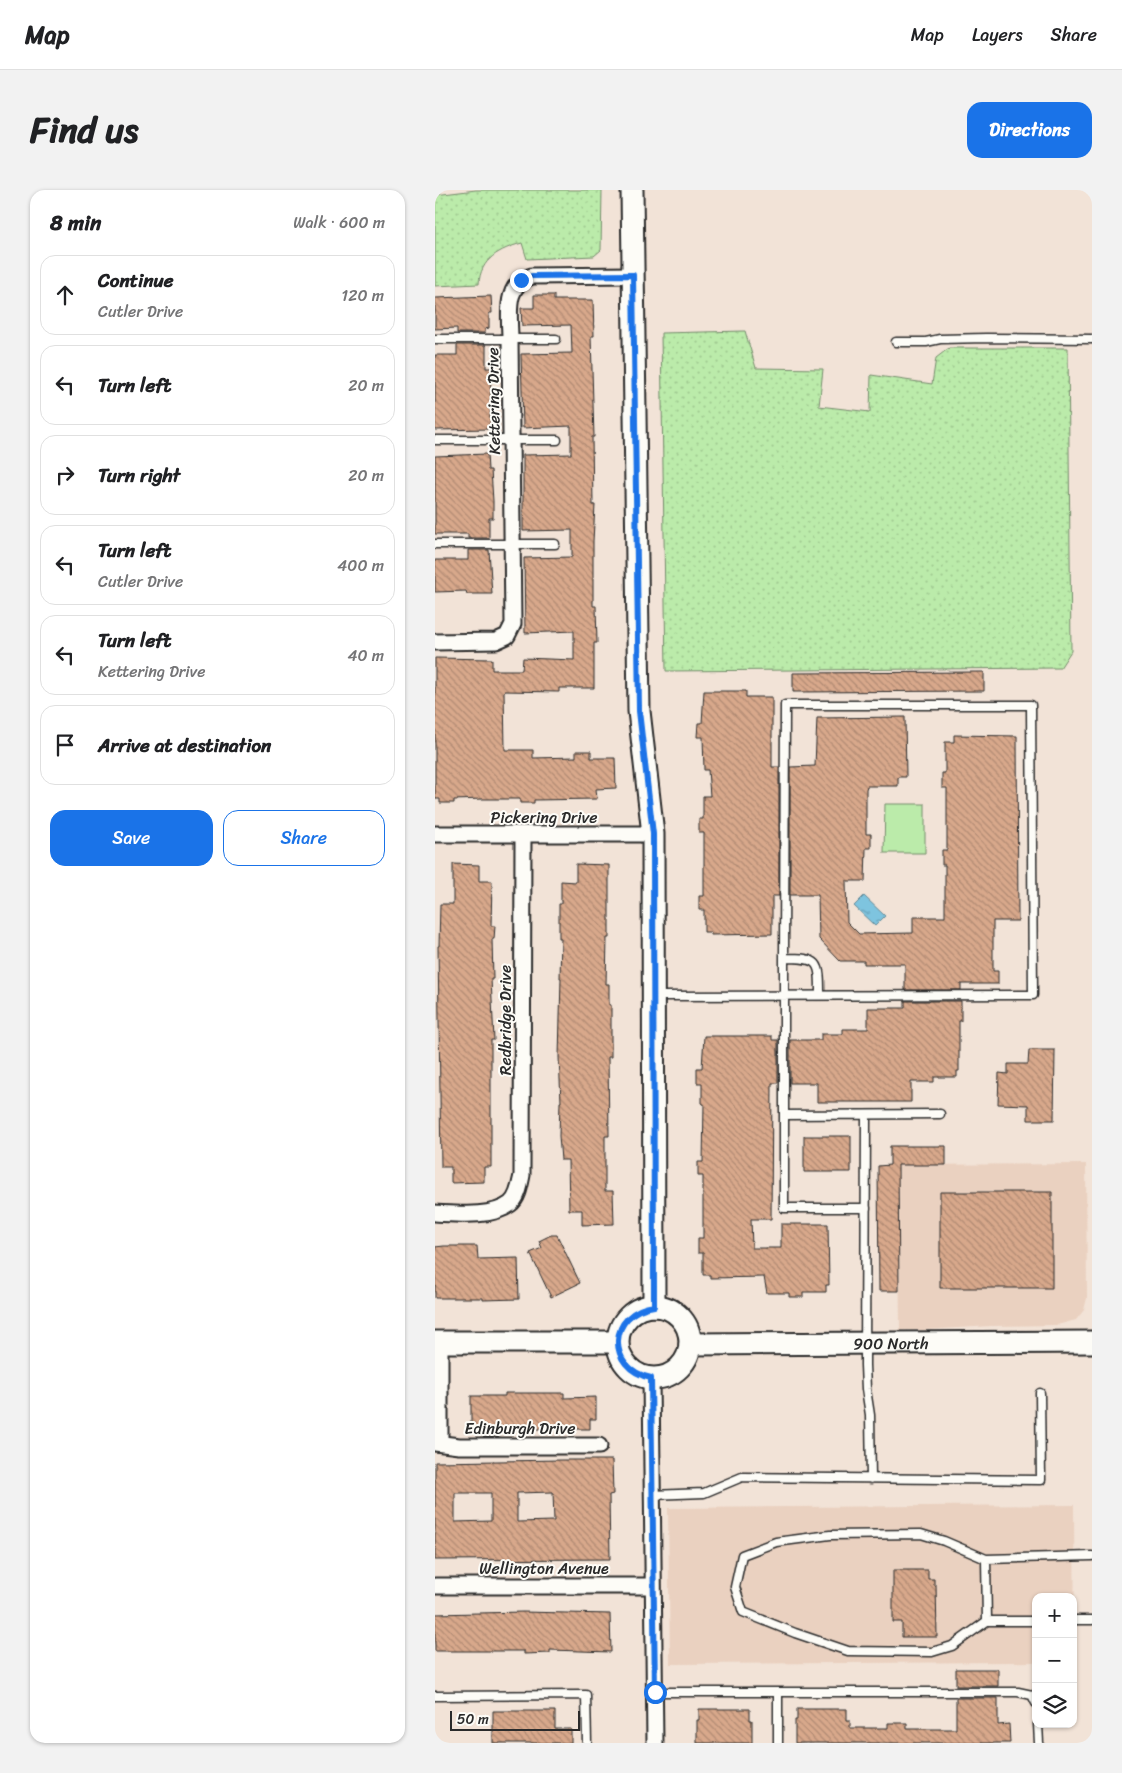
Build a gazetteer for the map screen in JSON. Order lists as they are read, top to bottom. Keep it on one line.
{"streets":{"street":["Kettering Drive","Pickering Drive","Redbridge Drive","900 North","Edinburgh Drive","Wellington Avenue"]},"crossings":[["Pickering Drive","Redbridge Drive"]],"scale_bar":"50 m","page":{"header":"Map","nav":["Map","Layers","Share"],"title":"Find us","buttons":["Directions",["Save","Share"]],"heading":["8 min","Walk · 600 m"],"list":[["Continue","Cutler Drive","120 m"],["Turn left","20 m"],["Turn right","20 m"],["Turn left","Cutler Drive","400 m"],["Turn left","Kettering Drive","40 m"],"Arrive at destination"],"map_buttons":["+","−"],"scale":"50 m"}}
